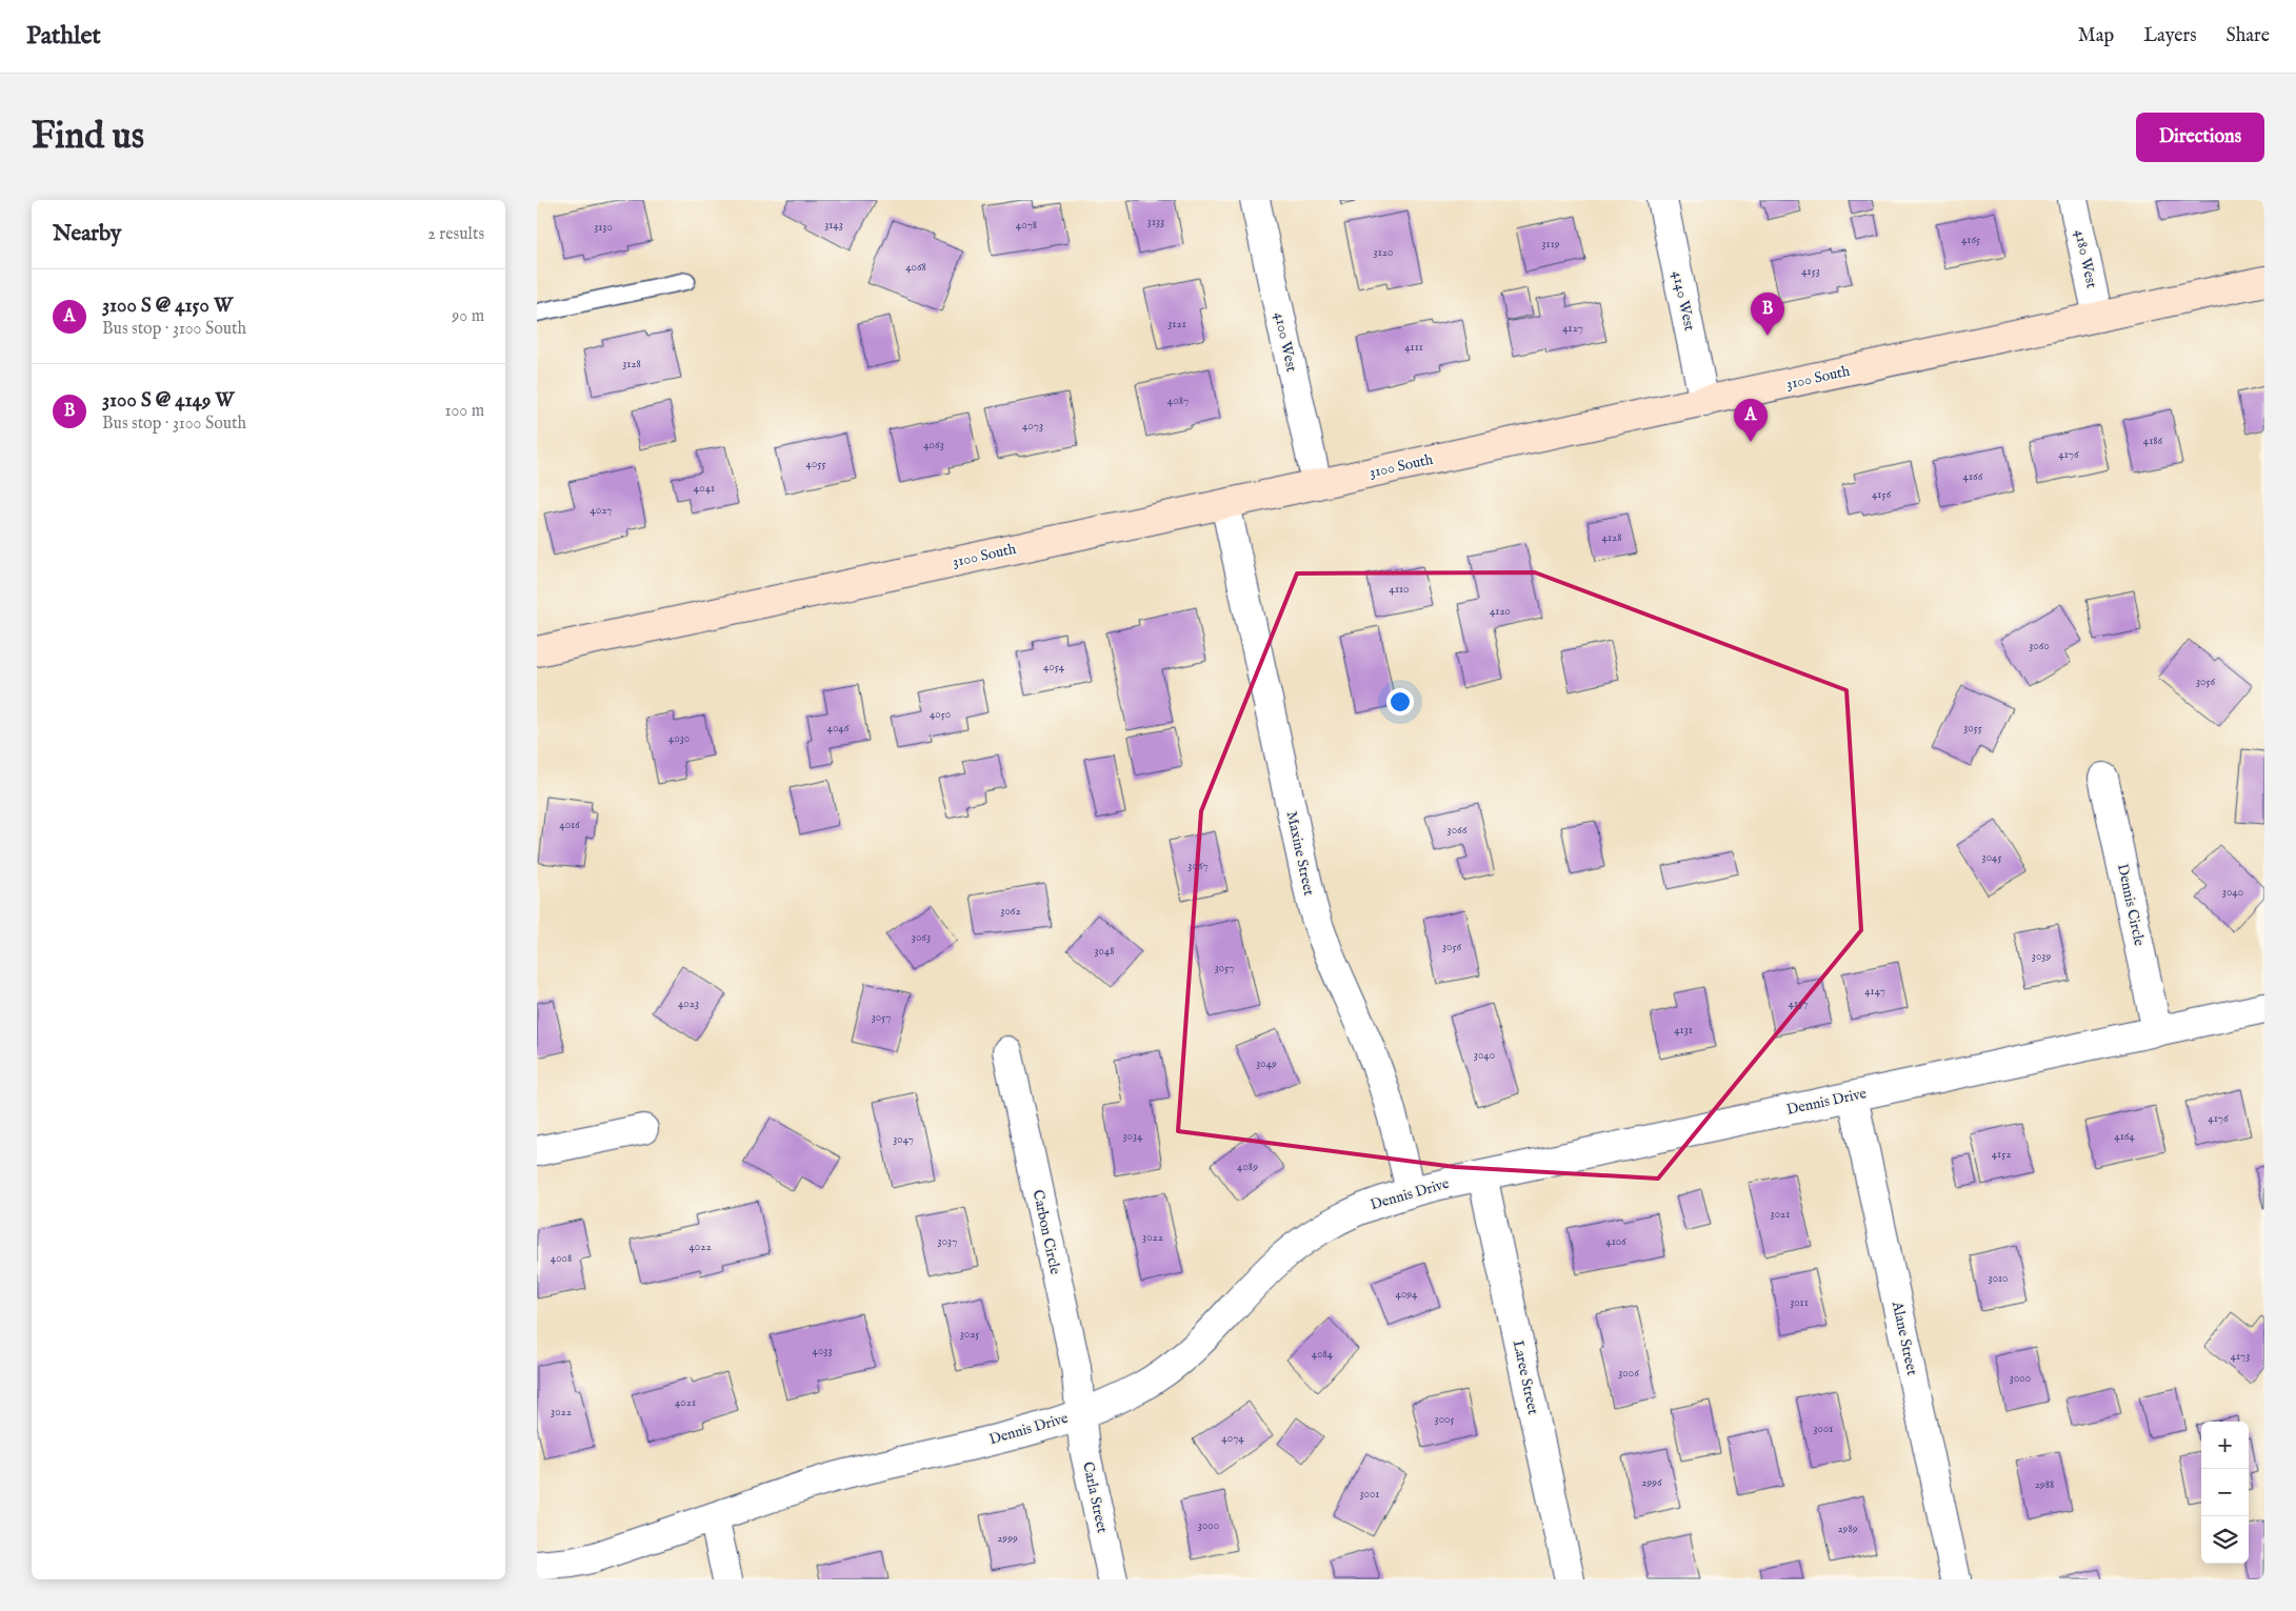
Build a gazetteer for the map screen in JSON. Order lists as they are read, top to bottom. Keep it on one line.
{"streets":{"main road":["3100 South"],"street":["4180 West","4140 West","4100 West","Maxine Street","Dennis Circle","Dennis Drive","Carbon Circle","Alane Street","Laree Street","Carla Street"]},"crossings":[["4180 West","3100 South"],["4140 West","3100 South"],["4100 West","3100 South"],["3100 South","Maxine Street"],["Maxine Street","Dennis Drive"],["Dennis Circle","Dennis Drive"],["Dennis Drive","Carbon Circle"],["Dennis Drive","Alane Street"],["Dennis Drive","Laree Street"],["Dennis Drive","Carla Street"],["Carbon Circle","Carla Street"]],"house_numbers":["3133","3143","4078","3130","4165","3119","3120","4068","4153","3121","4127","4111","3128","4087","4073","4186","4063","4176","4055","4166","4041","4156","4027","4128","4110","4120","3060","4054","3056","4050","4046","3055","4030","4016","3066","3045","3067","3040","3062","3063","3056","3048","3039","3057","4147","4023","4137","3057","4131","3040","3049","4176","3034","4164","3047","4152","4089","3021","3022","3037","4106","4022","4008","3010","4094","3011","3025","4033","4084","4173","3006","3000","4021","3022","3005","3001","4074","2996","2988","3001","3000","2989","2999"],"page":{"header":"Pathlet","nav":["Map","Layers","Share"],"buttons":"Directions","title":"Find us","heading":["Nearby","2 results"],"list":[{"mark":"A","name":"3100 S @ 4150 W","note":"Bus stop · 3100 South","value":"90 m"},{"mark":"B","name":"3100 S @ 4149 W","note":"Bus stop · 3100 South","value":"100 m"}],"pins":["B","A"],"map_buttons":["+","−"]}}
